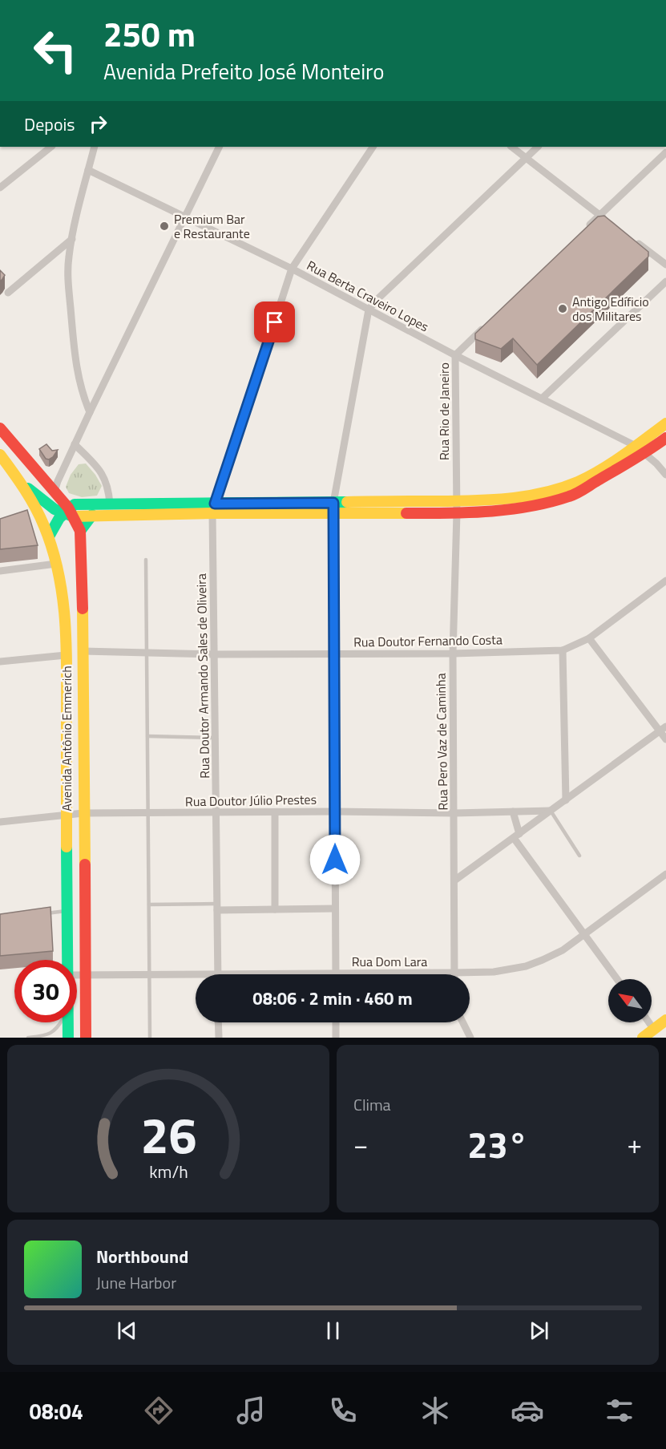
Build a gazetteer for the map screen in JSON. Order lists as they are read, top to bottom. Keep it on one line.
{"streets":{"main road":["Avenida Antônio Emmerich"],"street":["Rua Berta Craveiro Lopes","Rua Rio de Janeiro","Rua Doutor Fernando Costa","Rua Doutor Armando Sales de Oliveira","Rua Pero Vaz de Caminha","Rua Doutor Júlio Prestes","Rua Dom Lara"]},"crossings":[["Rua Berta Craveiro Lopes","Rua Rio de Janeiro"],["Rua Berta Craveiro Lopes","Rua Doutor Armando Sales de Oliveira"],["Rua Rio de Janeiro","Rua Pero Vaz de Caminha"],["Rua Doutor Fernando Costa","Rua Doutor Armando Sales de Oliveira"],["Rua Doutor Fernando Costa","Avenida Antônio Emmerich"],["Rua Doutor Fernando Costa","Rua Pero Vaz de Caminha"],["Rua Doutor Armando Sales de Oliveira","Rua Doutor Júlio Prestes"],["Rua Doutor Armando Sales de Oliveira","Rua Dom Lara"],["Avenida Antônio Emmerich","Rua Doutor Júlio Prestes"],["Avenida Antônio Emmerich","Rua Dom Lara"],["Rua Pero Vaz de Caminha","Rua Doutor Júlio Prestes"],["Rua Pero Vaz de Caminha","Rua Dom Lara"]],"places":["Premium Bar e Restaurante","Antigo Edíficio dos Militares"],"north":"top left","page":{"turn":["250 m","Avenida Prefeito José Monteiro"],"then":"Depois","limit":"30","trip":"08:06 · 2 min · 460 m","tile":"Clima","heat":["−","23°","+"],"song":["Northbound","June Harbor"],"tabs":"08:04","gauge":["26","km/h"]}}
